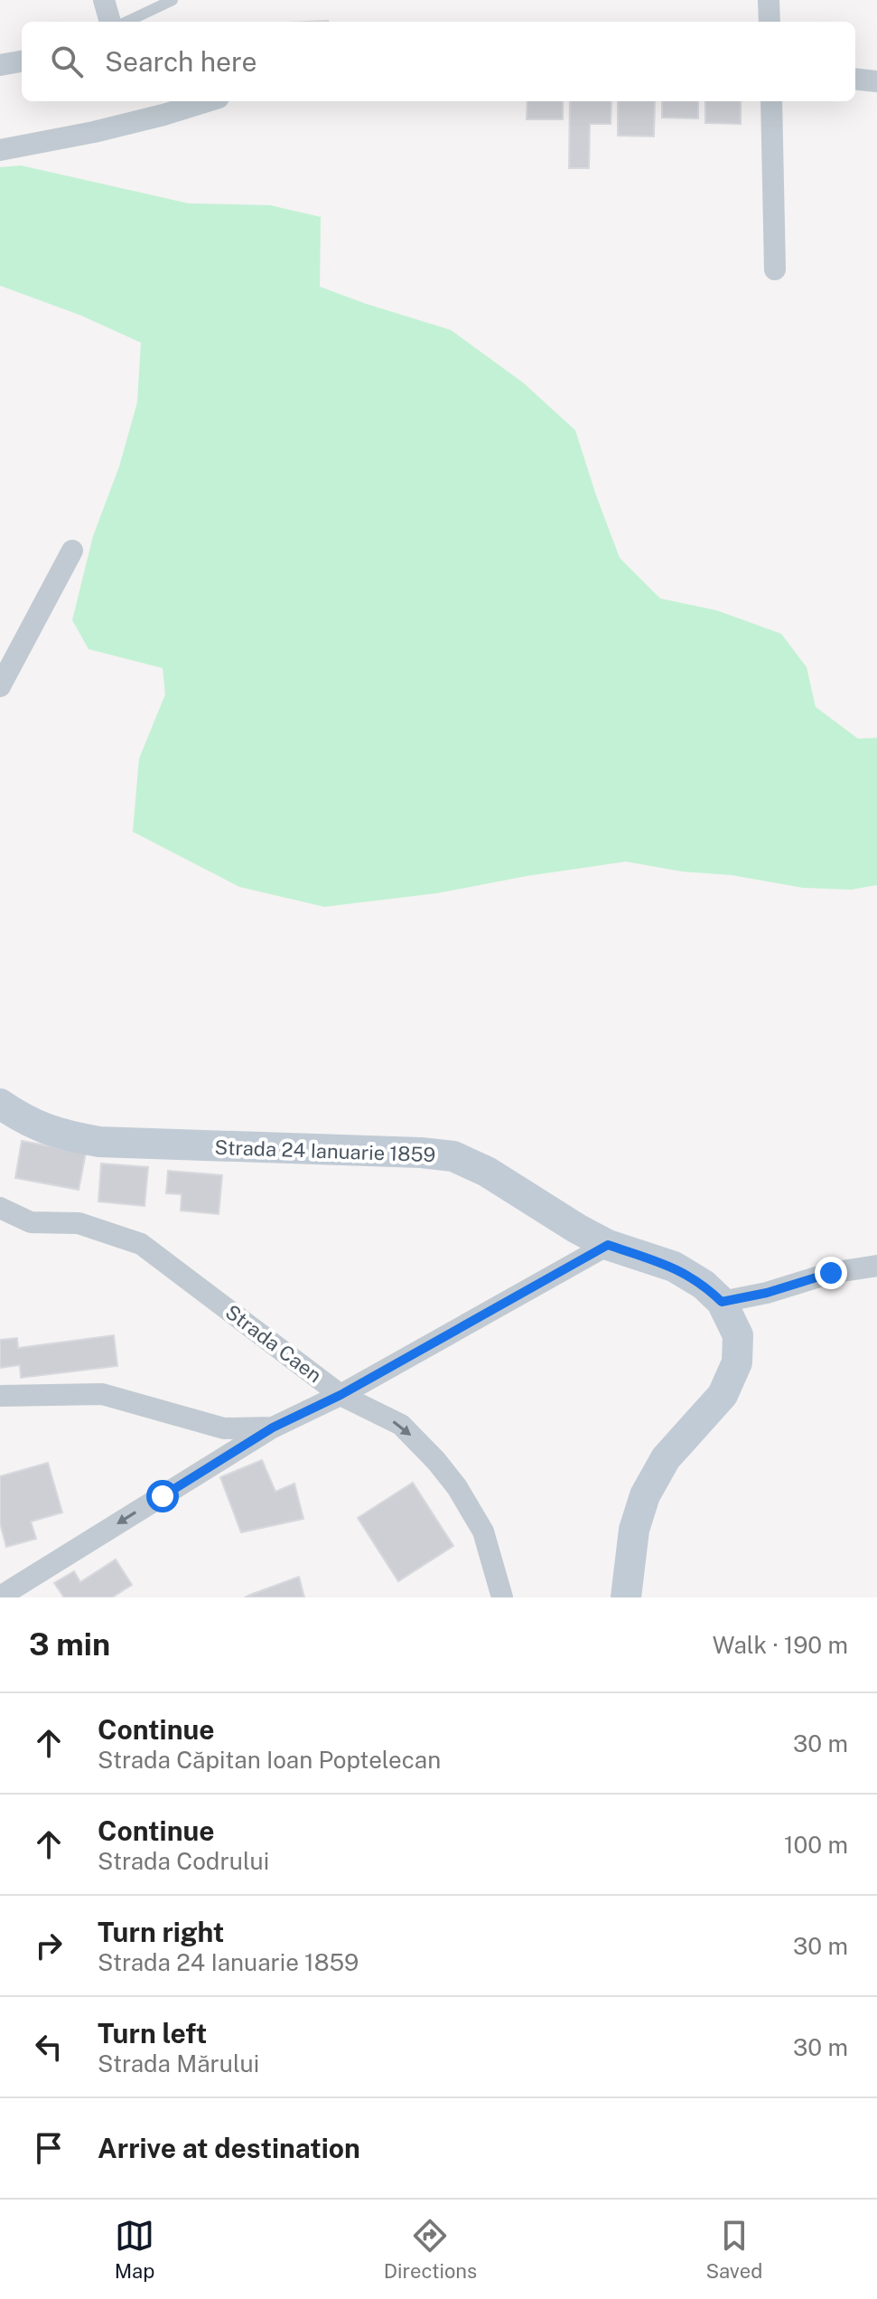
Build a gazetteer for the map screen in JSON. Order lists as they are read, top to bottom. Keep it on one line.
{"streets":{"main road":["Strada 24 Ianuarie 1859"],"street":["Strada Caen"]},"one_way":["Strada Caen"],"page":{"search":"Search here","heading":["3 min","Walk · 190 m"],"list":[["Continue","Strada Căpitan Ioan Poptelecan","30 m"],["Continue","Strada Codrului","100 m"],["Turn right","Strada 24 Ianuarie 1859","30 m"],["Turn left","Strada Mărului","30 m"],"Arrive at destination"],"nav":["Map","Directions","Saved"]}}
